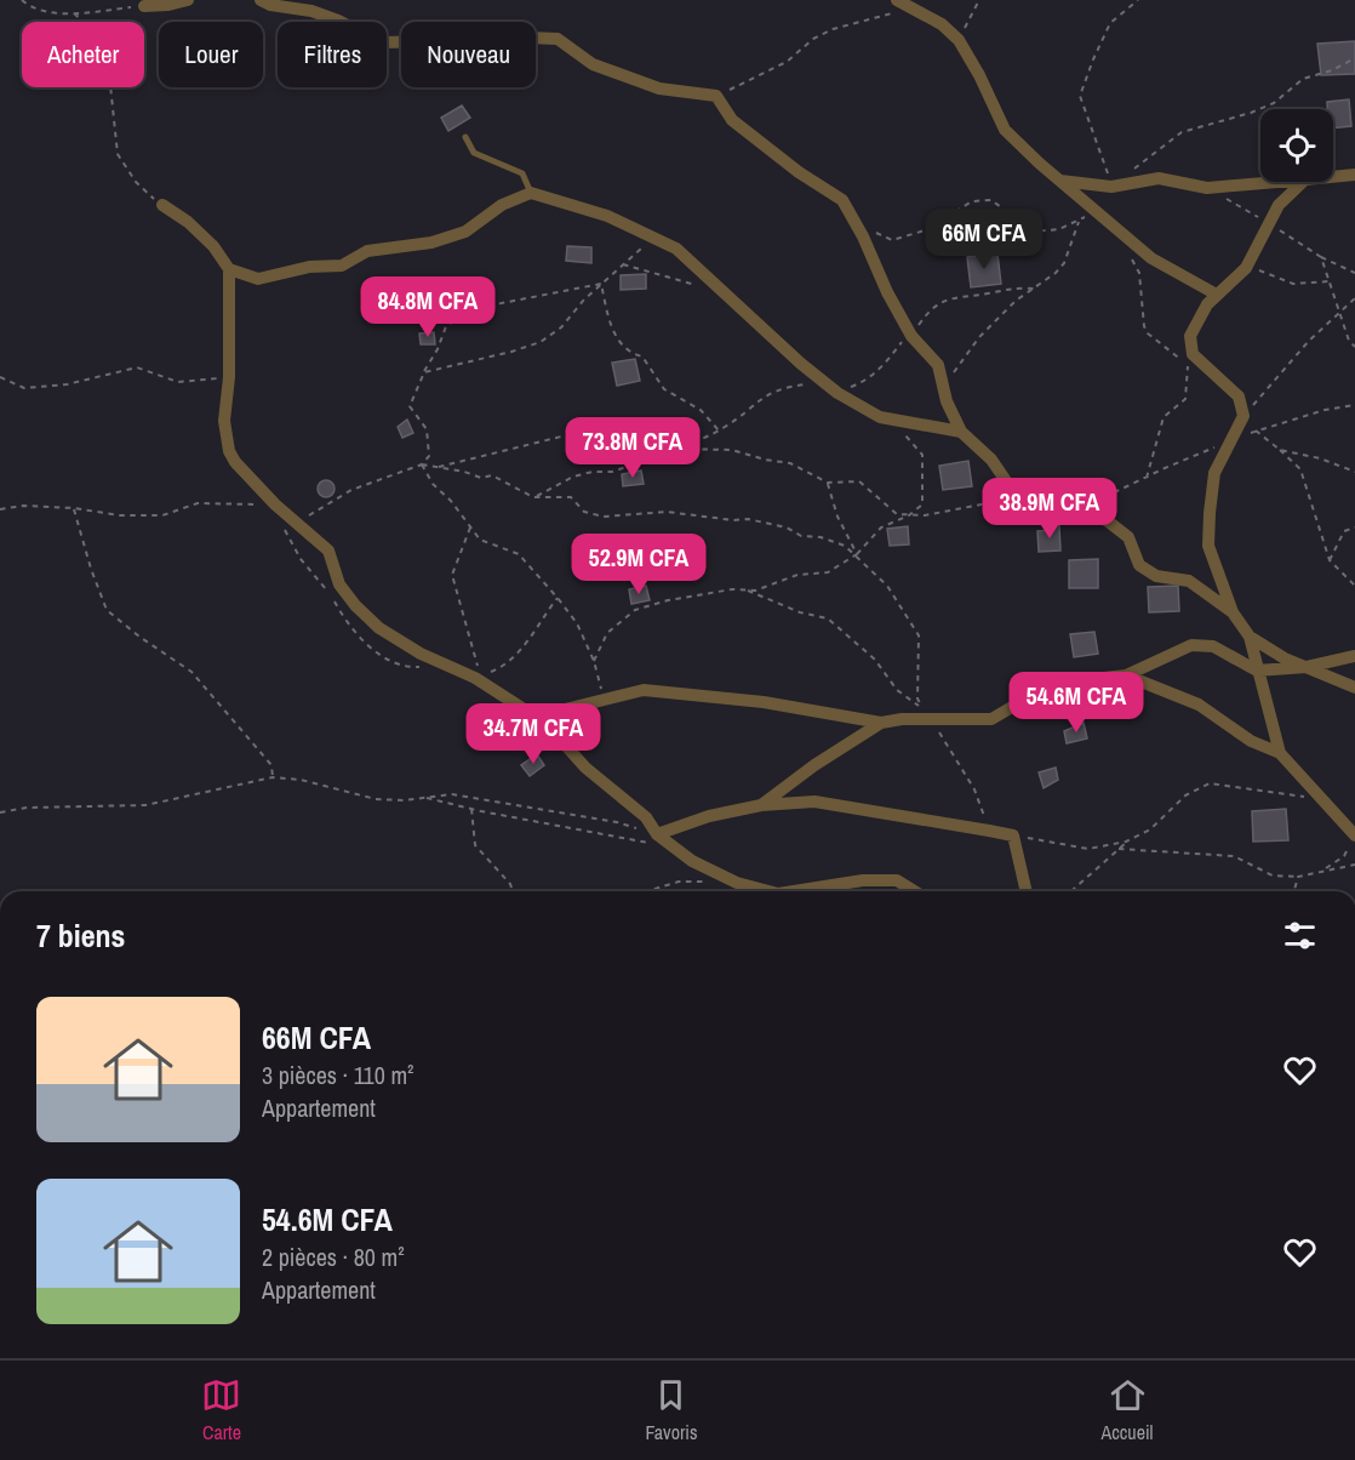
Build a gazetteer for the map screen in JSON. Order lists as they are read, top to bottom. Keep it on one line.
{"page":{"chip":["Acheter","Louer","Filtres","Nouveau"],"price":["66M CFA","84.8M CFA","73.8M CFA","38.9M CFA","52.9M CFA","54.6M CFA","34.7M CFA"],"heading":"7 biens","list":[{"name":"66M CFA","note":"3 pièces · 110 m² · Appartement"},{"name":"54.6M CFA","note":"2 pièces · 80 m² · Appartement"}],"tabs":["Carte","Favoris","Accueil"]}}
